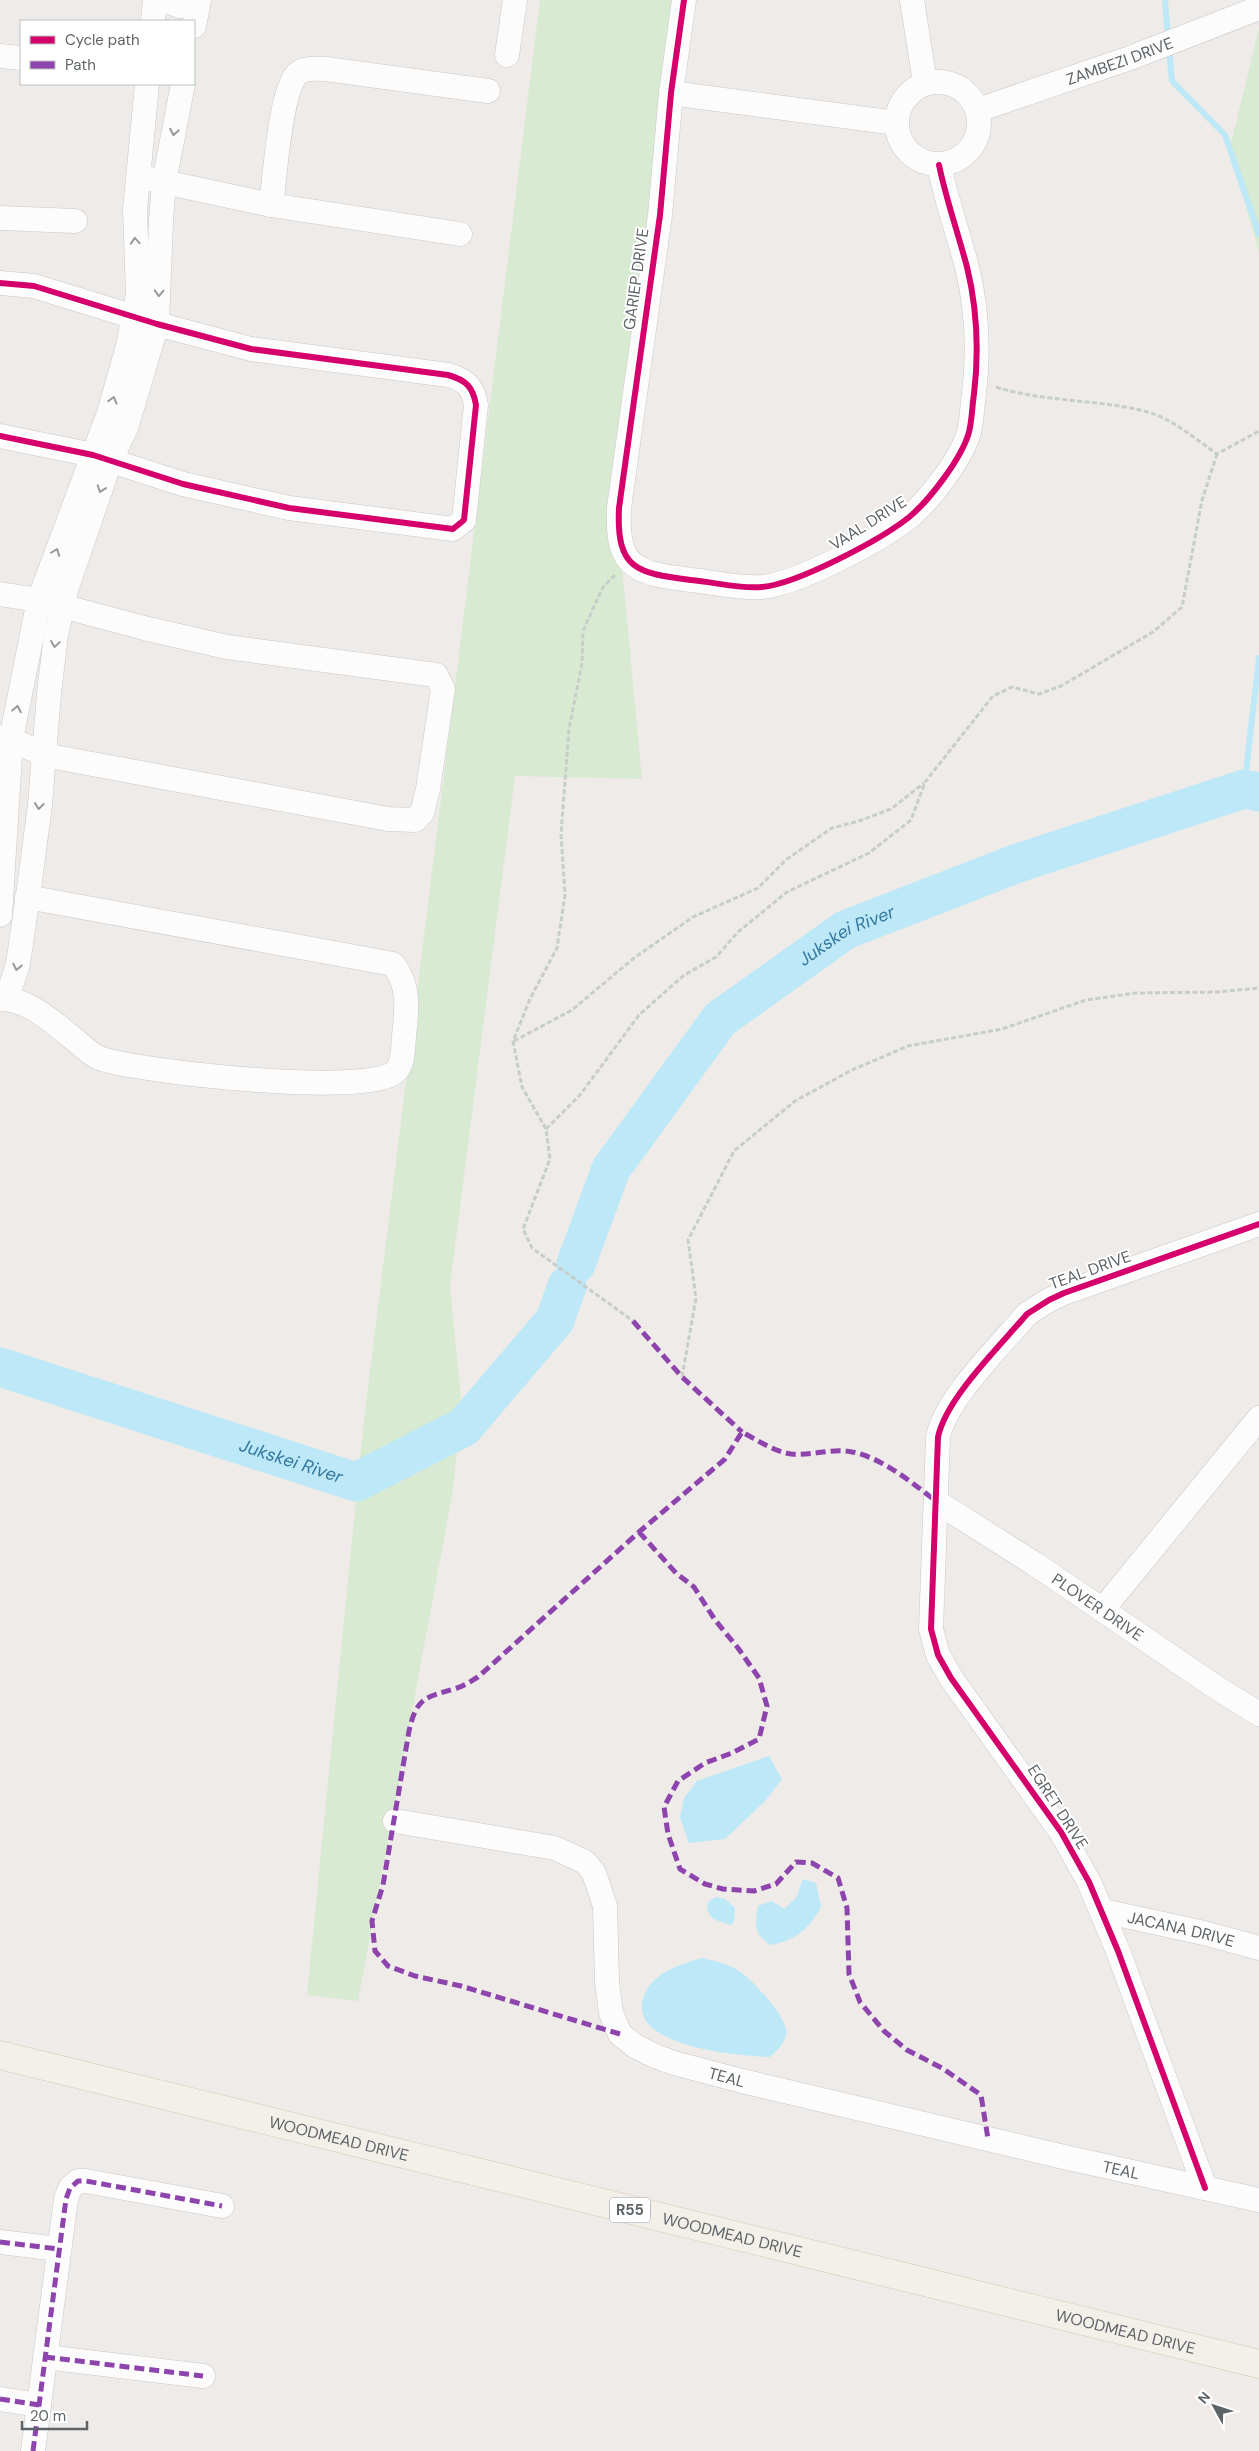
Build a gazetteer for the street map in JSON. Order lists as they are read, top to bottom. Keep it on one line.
{"streets":{"main road":["WOODMEAD DRIVE","R55"],"street":["ZAMBEZI DRIVE","GARIEP DRIVE","VAAL DRIVE","TEAL DRIVE","PLOVER DRIVE","EGRET DRIVE","JACANA DRIVE","TEAL"]},"crossings":[["ZAMBEZI DRIVE","VAAL DRIVE"],["GARIEP DRIVE","VAAL DRIVE"],["TEAL DRIVE","PLOVER DRIVE"],["TEAL DRIVE","EGRET DRIVE"],["PLOVER DRIVE","EGRET DRIVE"],["EGRET DRIVE","JACANA DRIVE"],["EGRET DRIVE","TEAL"]],"water":["Jukskei River"],"legend":["Cycle path","Path"],"scale_bar":"20 m","north":"top left"}
